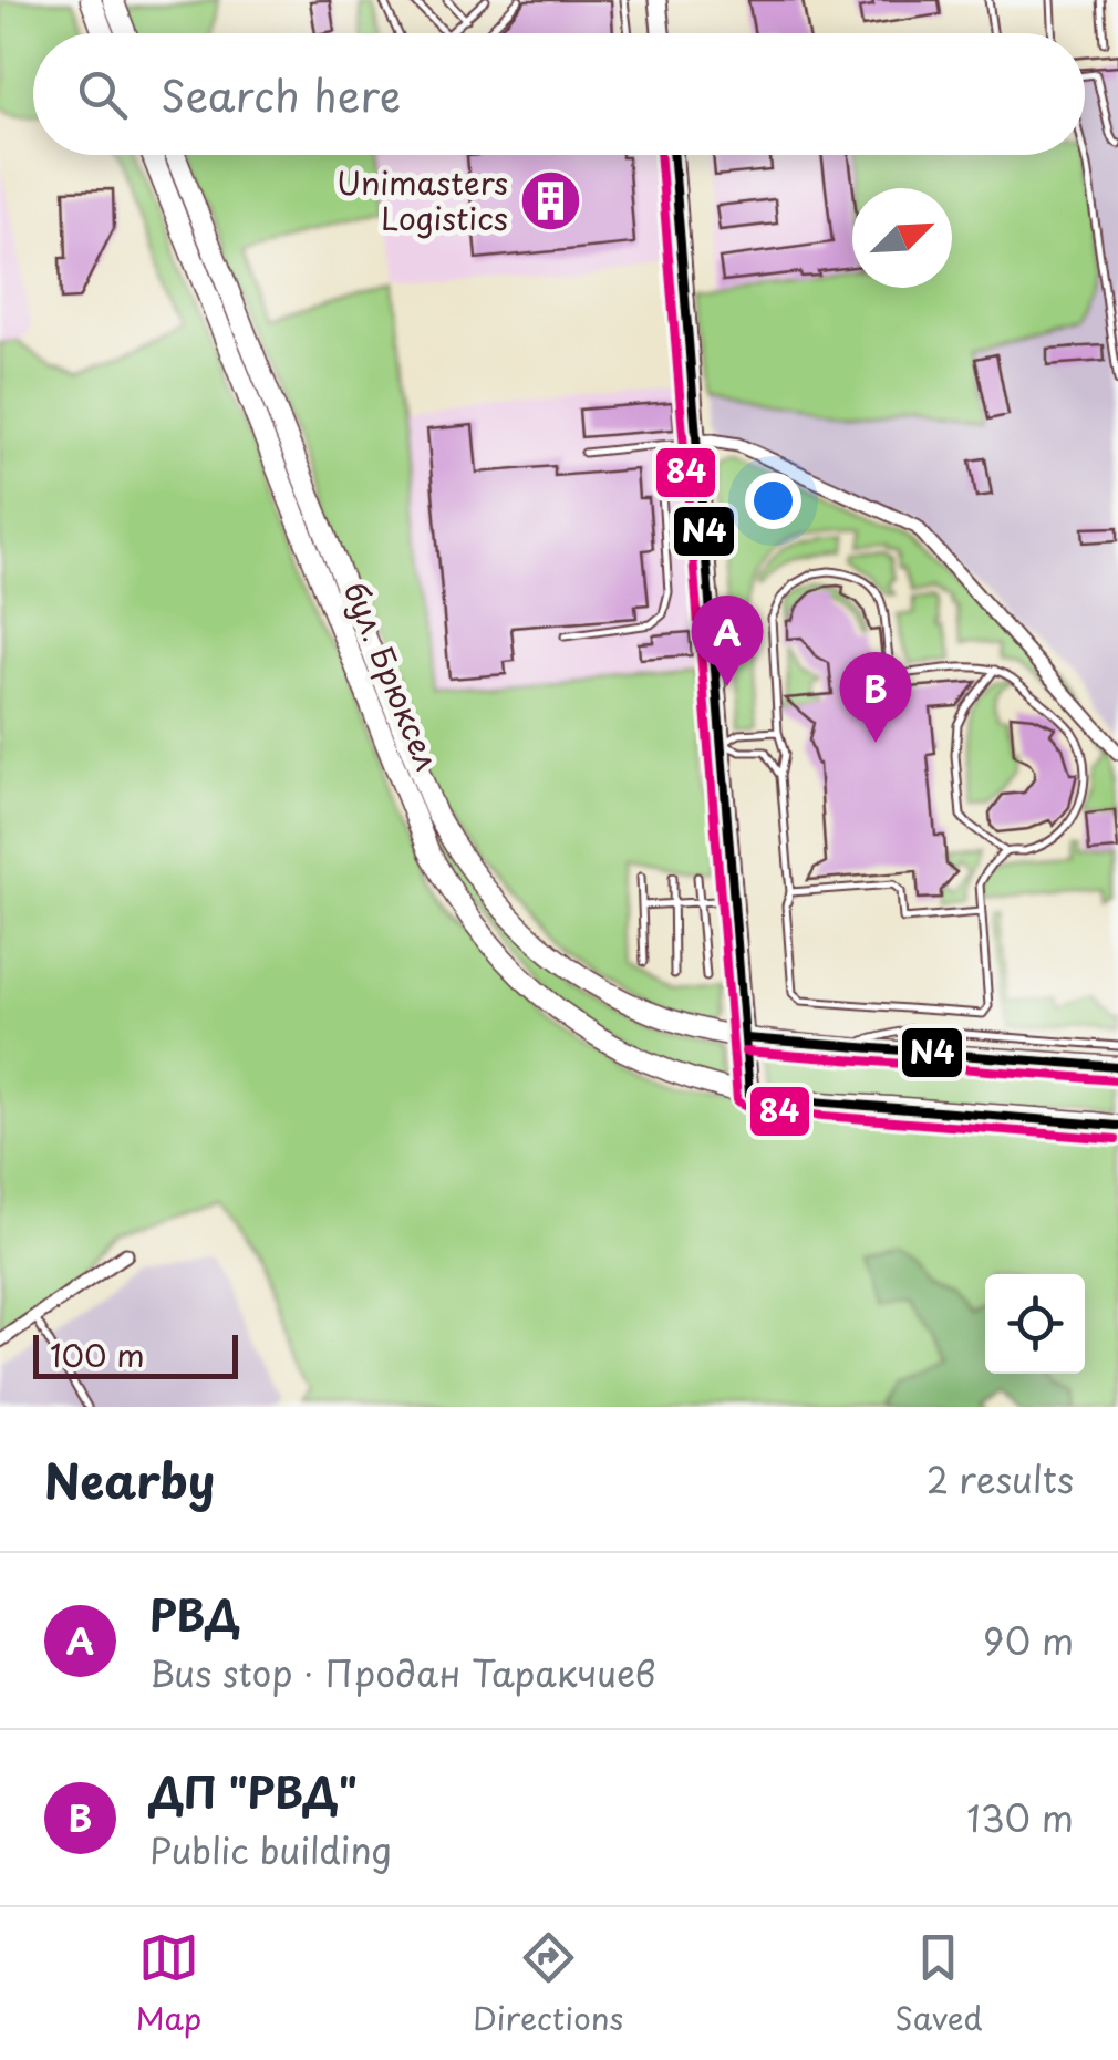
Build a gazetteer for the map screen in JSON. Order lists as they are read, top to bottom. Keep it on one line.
{"streets":{"main road":["бул. Брюксел"]},"places":{"building":["Unimasters Logistics"]},"lines":["transit line N4","transit line 84"],"scale_bar":"100 m","north":"top right","page":{"search":"Search here","pins":["A","B"],"scale":"100 m","heading":["Nearby","2 results"],"list":[{"mark":"A","name":"РВД","note":"Bus stop · Продан Таракчиев","value":"90 m"},{"mark":"B","name":"ДП \"РВД\"","note":"Public building","value":"130 m"}],"nav":["Map","Directions","Saved"]}}
